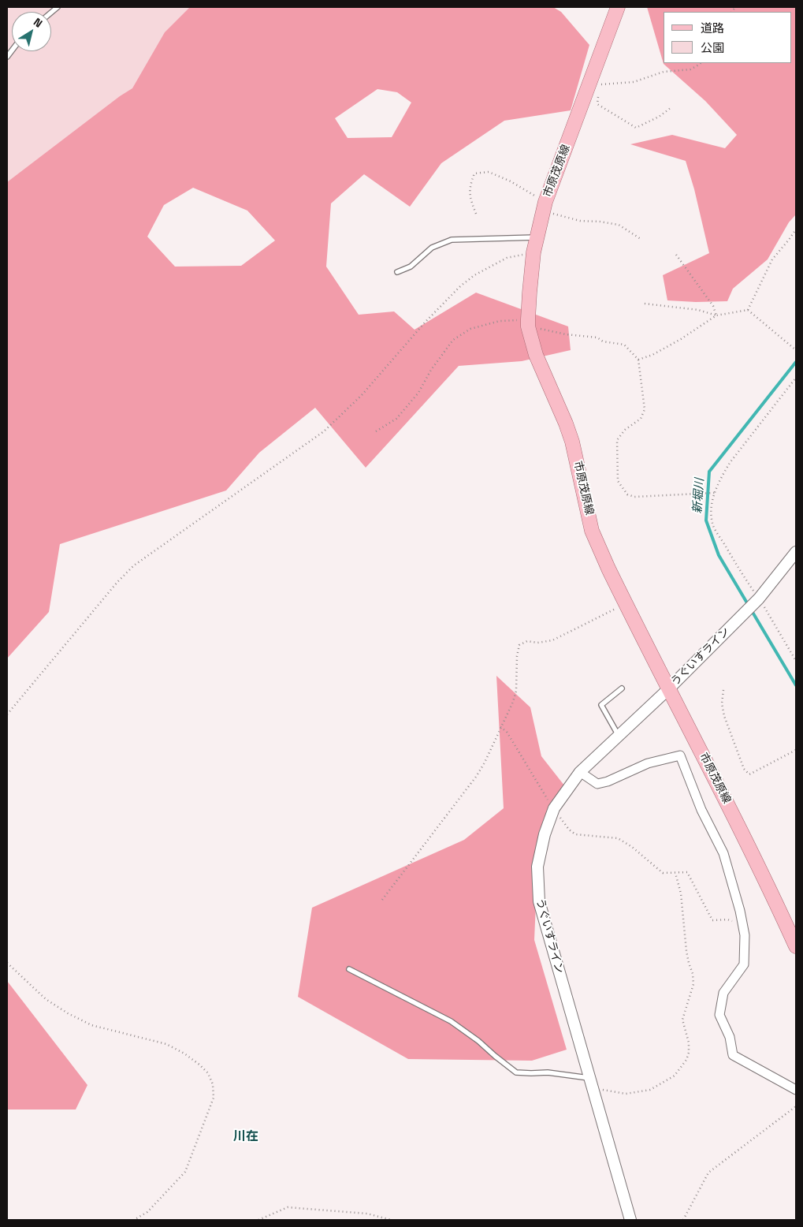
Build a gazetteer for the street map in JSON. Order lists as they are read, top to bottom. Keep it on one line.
{"streets":{"main road":["市原茂原線"],"street":["うぐいすライン"]},"crossings":[["市原茂原線","うぐいすライン"]],"districts":["川在"],"water":["新堀川"],"legend":["道路","公園"],"north":"top right"}
